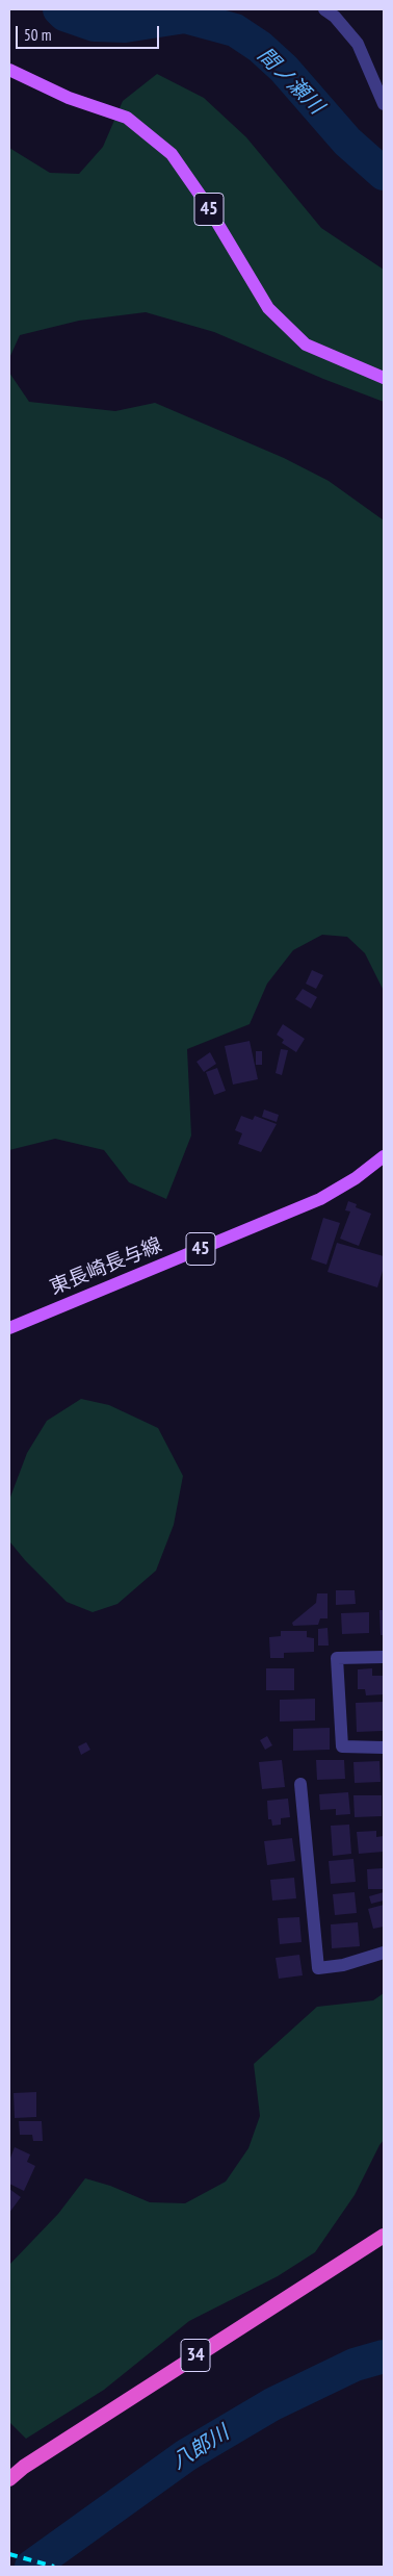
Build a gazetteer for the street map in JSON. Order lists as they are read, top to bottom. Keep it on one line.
{"streets":{"highway":["34"],"main road":["45","東長崎長与線"]},"water":["間ノ瀬川","八郎川"],"scale_bar":"50 m"}
